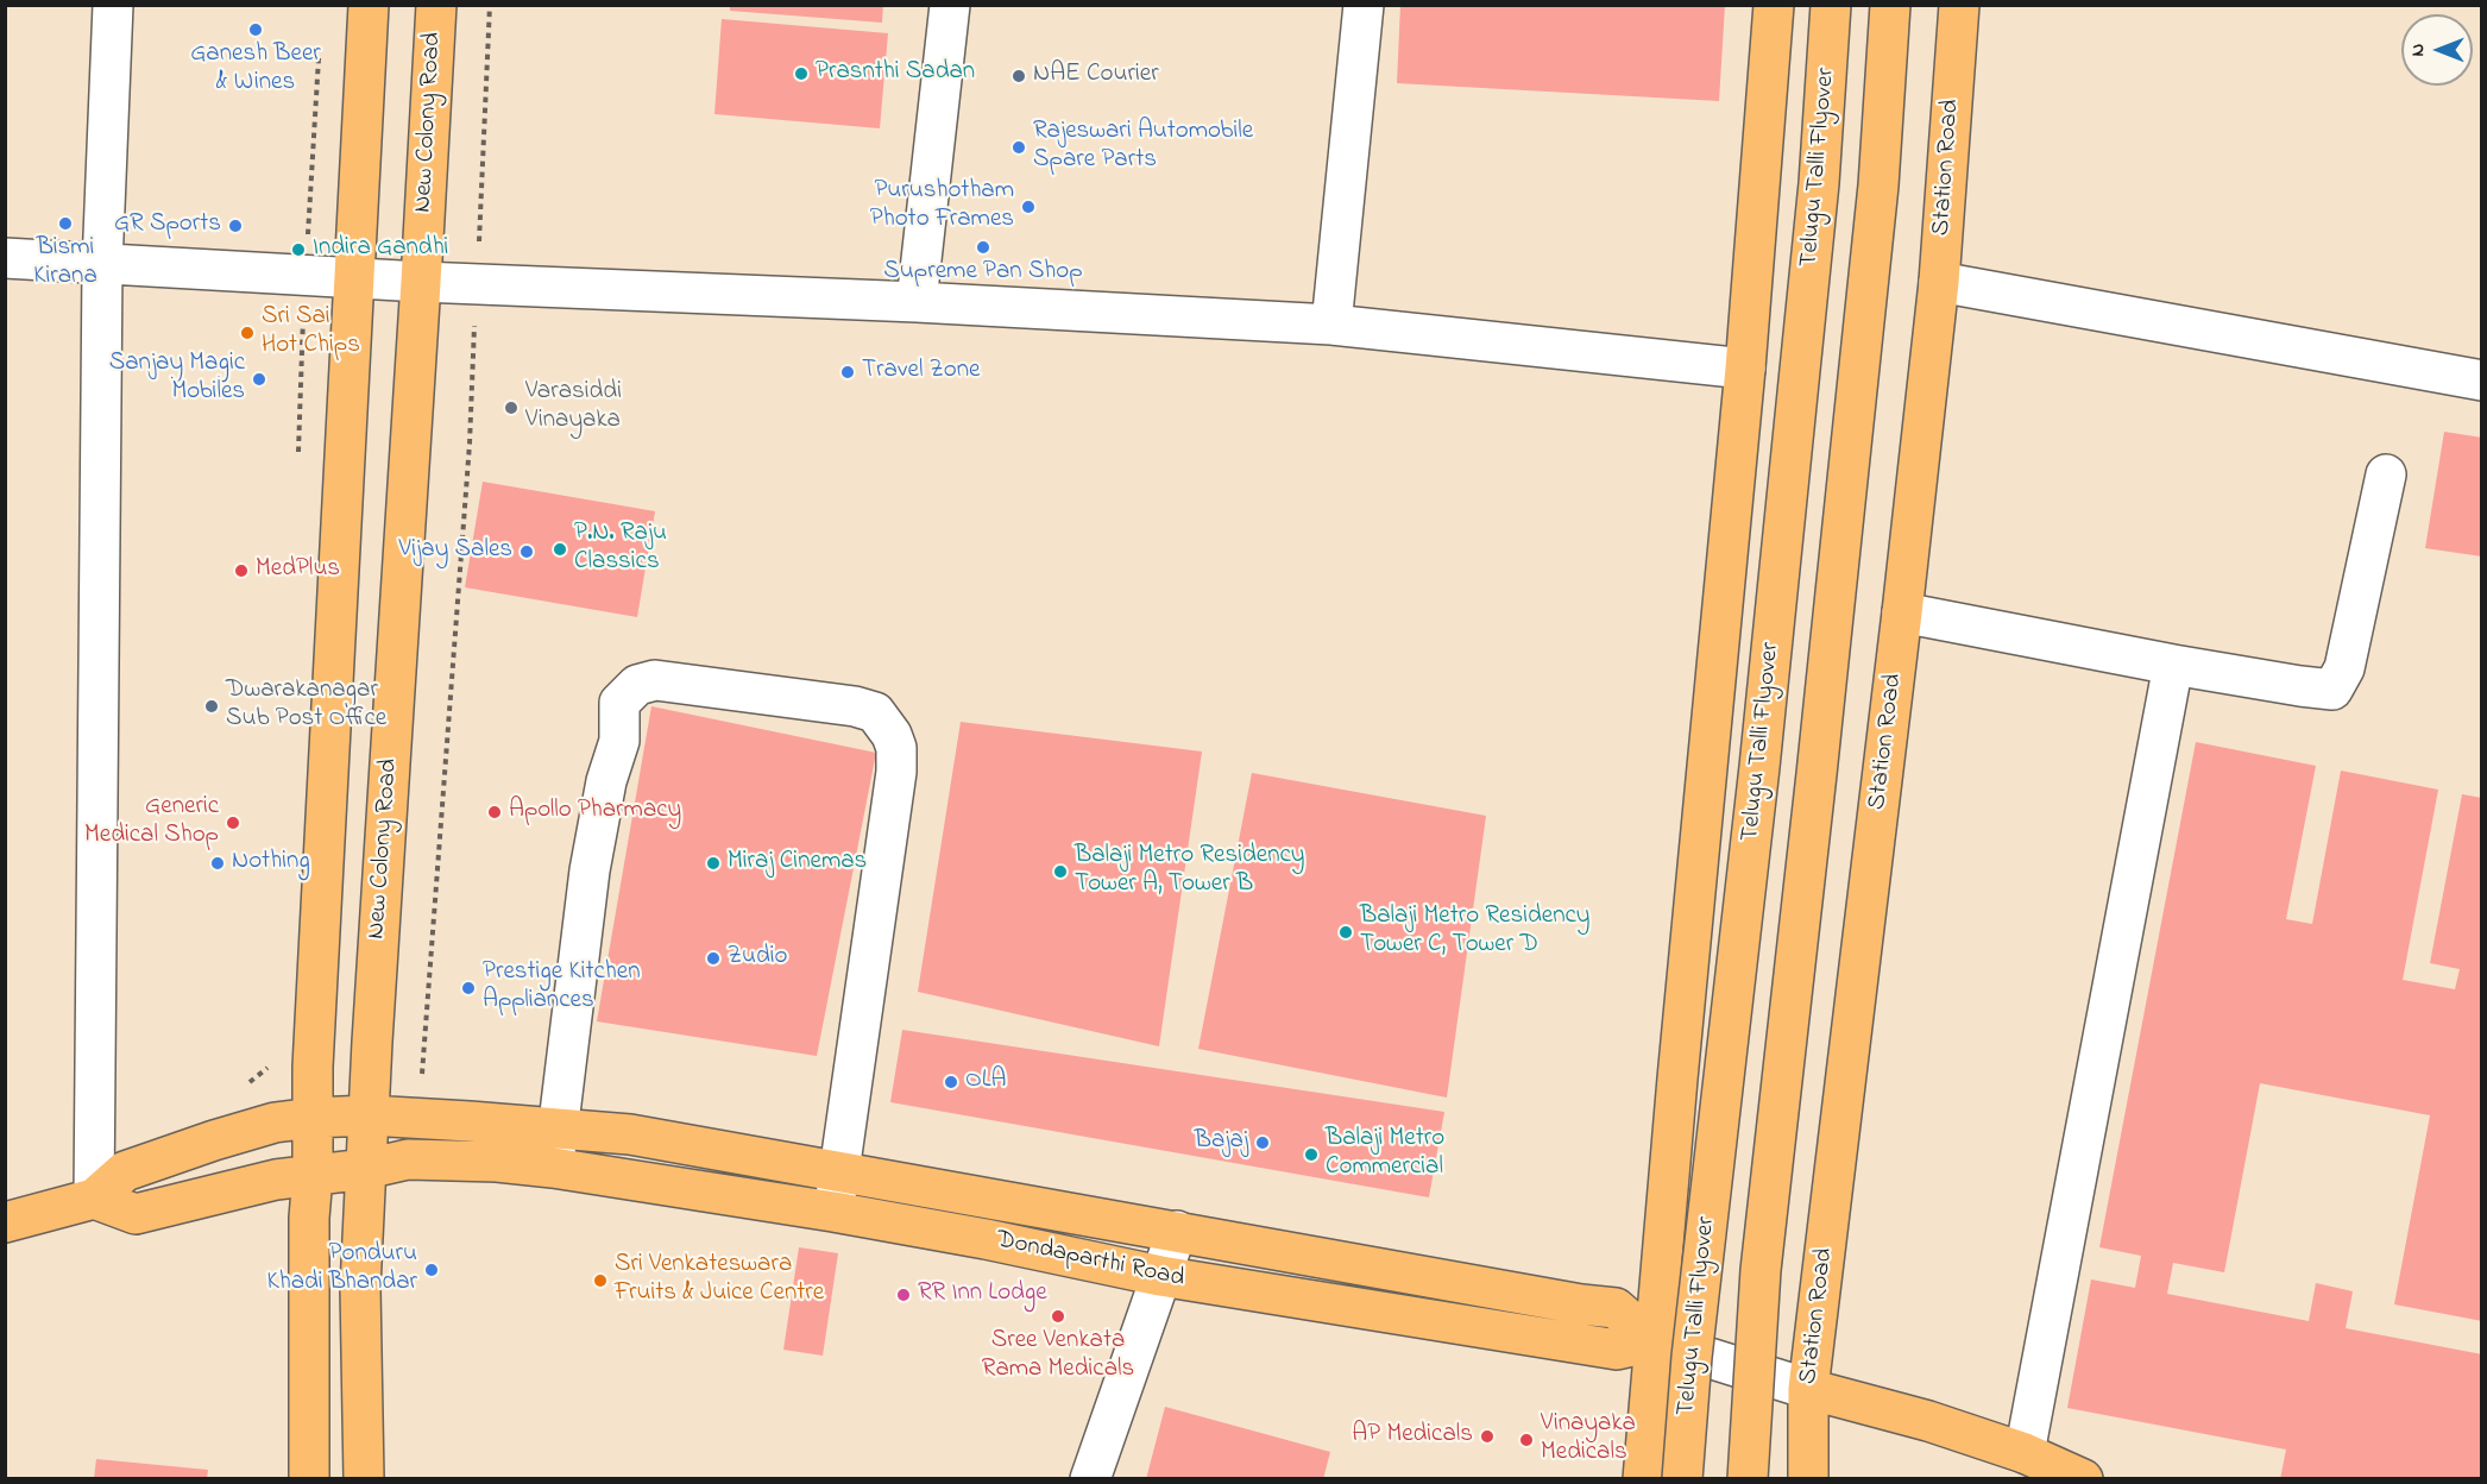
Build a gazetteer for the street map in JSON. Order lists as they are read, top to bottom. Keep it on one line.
{"streets":{"main road":["New Colony Road","Telugu Talli Flyover","Station Road","Dondaparthi Road"]},"crossings":[["New Colony Road","Dondaparthi Road"],["Station Road","Dondaparthi Road"]],"places":["Ganesh Beer & Wines","Prasnthi Sadan","NAE Courier","Rajeswari Automobile Spare Parts","Purushotham Photo Frames","Bismi Kirana","GR Sports","Supreme Pan Shop","Indira Gandhi","Sri Sai Hot Chips","Travel Zone","Sanjay Magic Mobiles","Varasiddi Vinayaka","P.N. Raju Classics","Vijay Sales","MedPlus","Dwarakanagar Sub Post Office","Apollo Pharmacy","Generic Medical Shop","Nothing","Miraj Cinemas","Balaji Metro Residency Tower A, Tower B","Balaji Metro Residency Tower C, Tower D","Zudio","Prestige Kitchen Appliances","OLA","Bajaj","Balaji Metro Commercial","Ponduru Khadi Bhandar","Sri Venkateswara Fruits & Juice Centre","RR Inn Lodge","Sree Venkata Rama Medicals","AP Medicals","Vinayaka Medicals"],"north":"left"}
